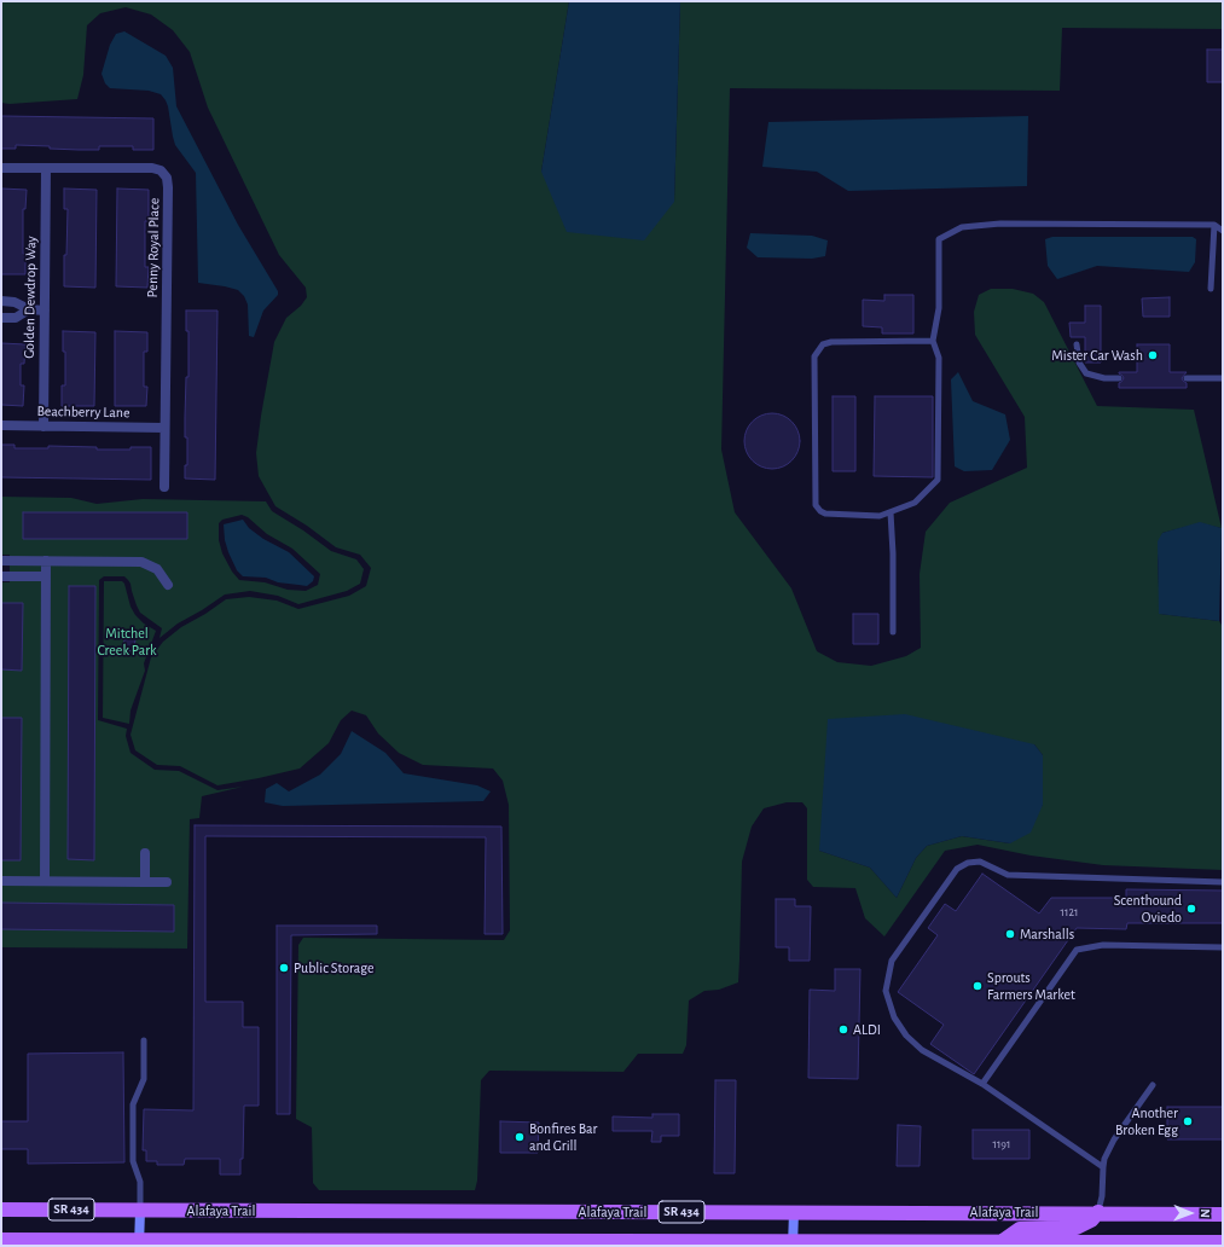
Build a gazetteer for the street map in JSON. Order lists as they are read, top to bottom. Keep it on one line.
{"streets":{"main road":["SR 434","Alafaya Trail"],"street":["Penny Royal Place","Golden Dewdrop Way","Beachberry Lane"]},"crossings":[["Penny Royal Place","Golden Dewdrop Way"],["Penny Royal Place","Beachberry Lane"],["Golden Dewdrop Way","Beachberry Lane"]],"parks":["Mitchel Creek Park"],"places":["Mister Car Wash","Scenthound Oviedo","Marshalls","Public Storage","Sprouts Farmers Market","ALDI","Another Broken Egg","Bonfires Bar and Grill"],"house_numbers":["1121","1191"],"north":"right"}
